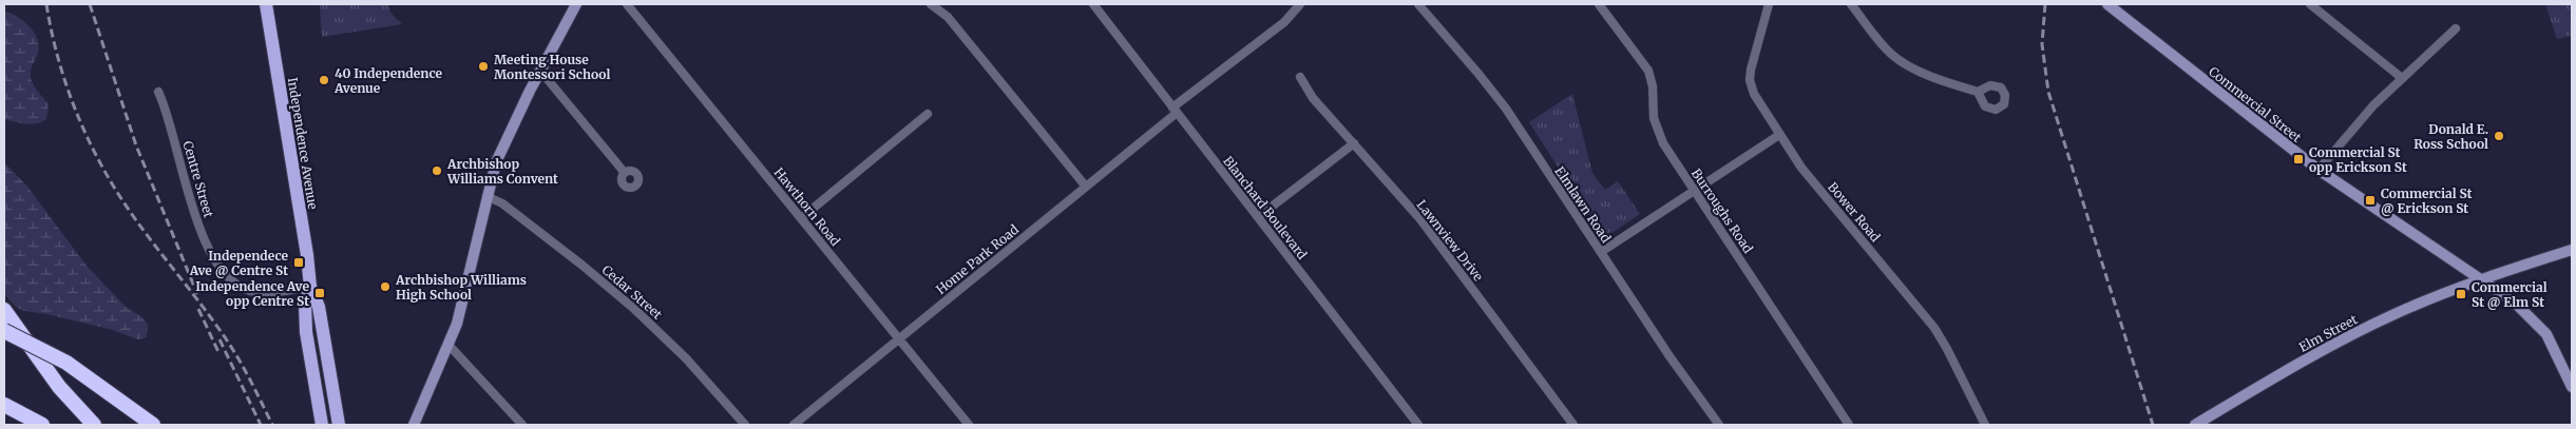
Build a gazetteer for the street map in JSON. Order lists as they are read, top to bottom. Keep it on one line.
{"streets":{"main road":["Commercial Street","Independence Avenue","Elm Street"],"street":["Centre Street","Elmlawn Road","Hawthorn Road","Blanchard Boulevard","Burroughs Road","Bower Road","Lawnview Drive","Home Park Road","Cedar Street"]},"crossings":[["Commercial Street","Elm Street"],["Independence Avenue","Centre Street"],["Hawthorn Road","Home Park Road"],["Blanchard Boulevard","Home Park Road"]],"places":{"other":["Meeting House Montessori School","40 Independence Avenue","Donald E. Ross School","Archbishop Williams Convent","Archbishop Williams High School"],"transit":["Commercial St opp Erickson St","Commercial St @ Erickson St","Independece Ave @ Centre St","Independence Ave opp Centre St","Commercial St @ Elm St"]}}
